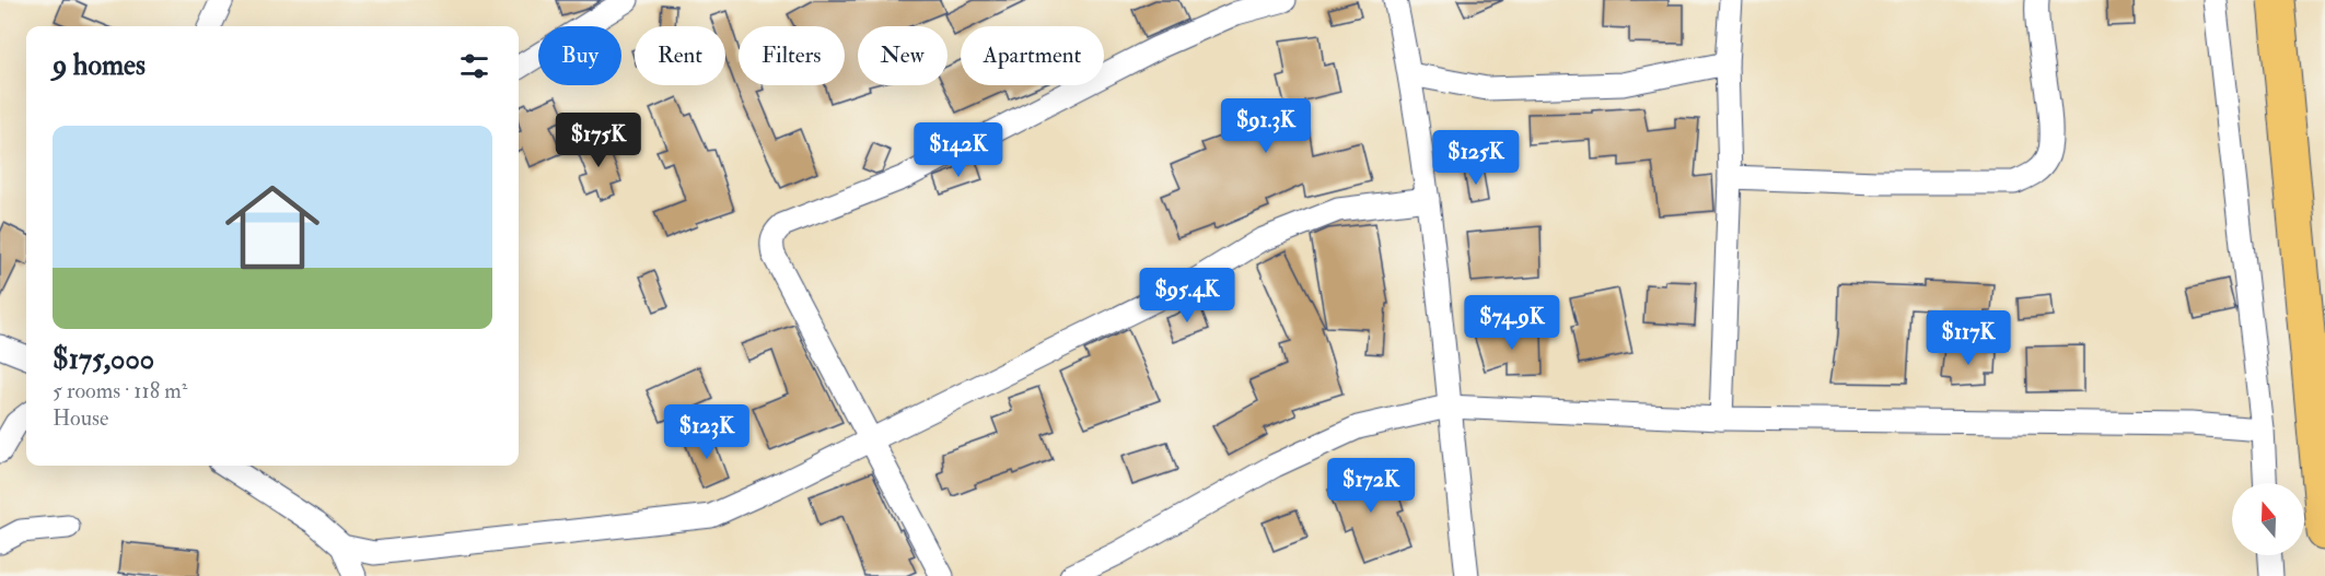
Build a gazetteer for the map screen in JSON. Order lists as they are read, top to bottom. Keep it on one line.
{"north":"top","page":{"chip":["Buy","Rent","Filters","New","Apartment"],"heading":"9 homes","price":["$91.3K","$175K","$142K","$125K","$95.4K","$74.9K","$117K","$123K","$172K"],"list":[{"name":"$175,000","note":"5 rooms · 118 m² · House"}]}}
